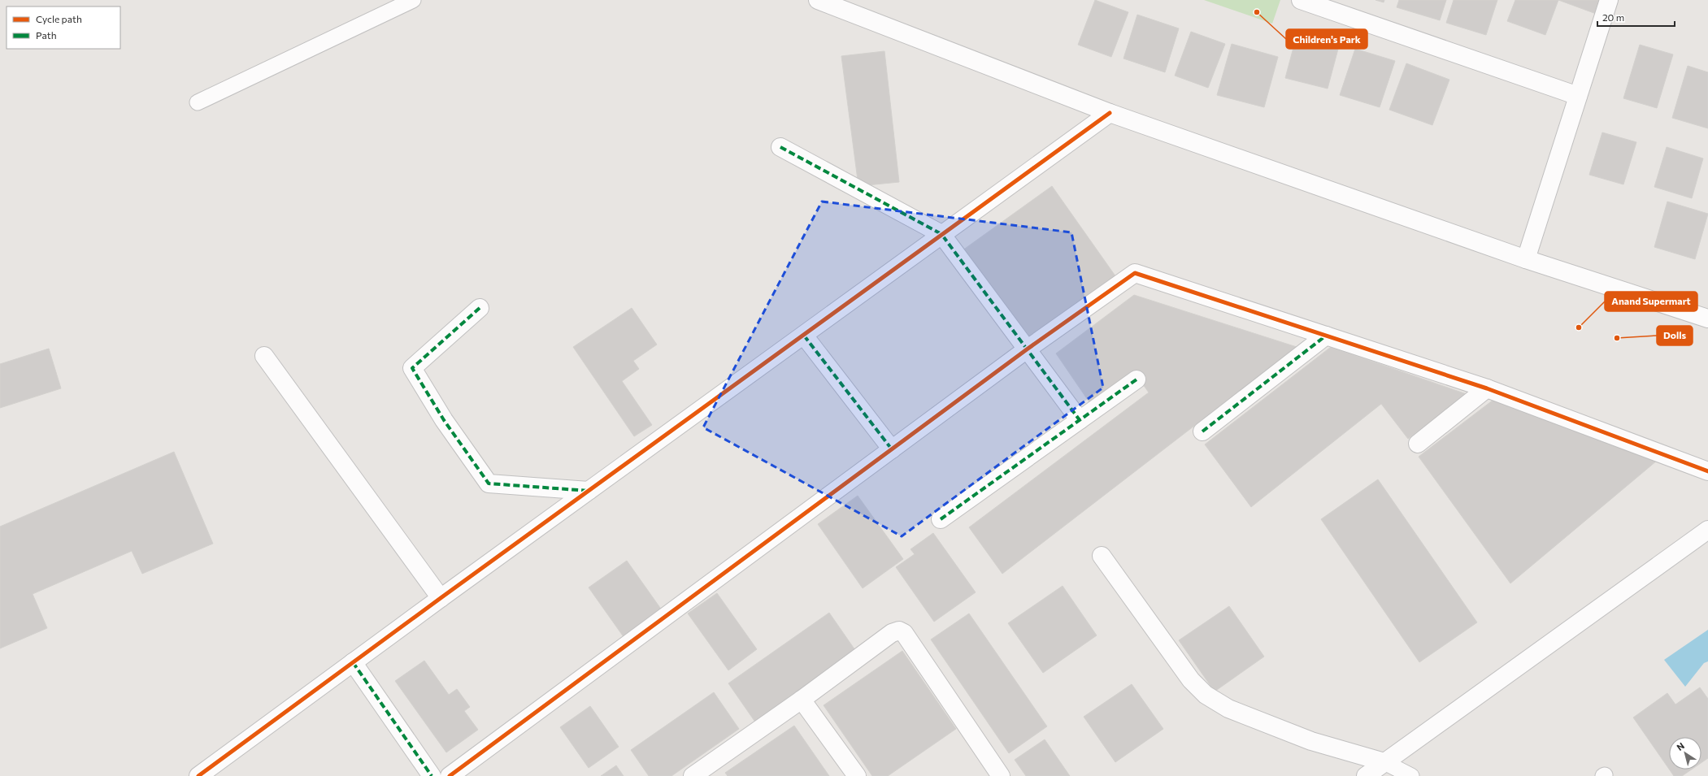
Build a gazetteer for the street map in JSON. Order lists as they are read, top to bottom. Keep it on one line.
{"places":["Children's Park","Anand Supermart","Dolls"],"legend":["Cycle path","Path"],"scale_bar":"20 m","north":"top left"}
